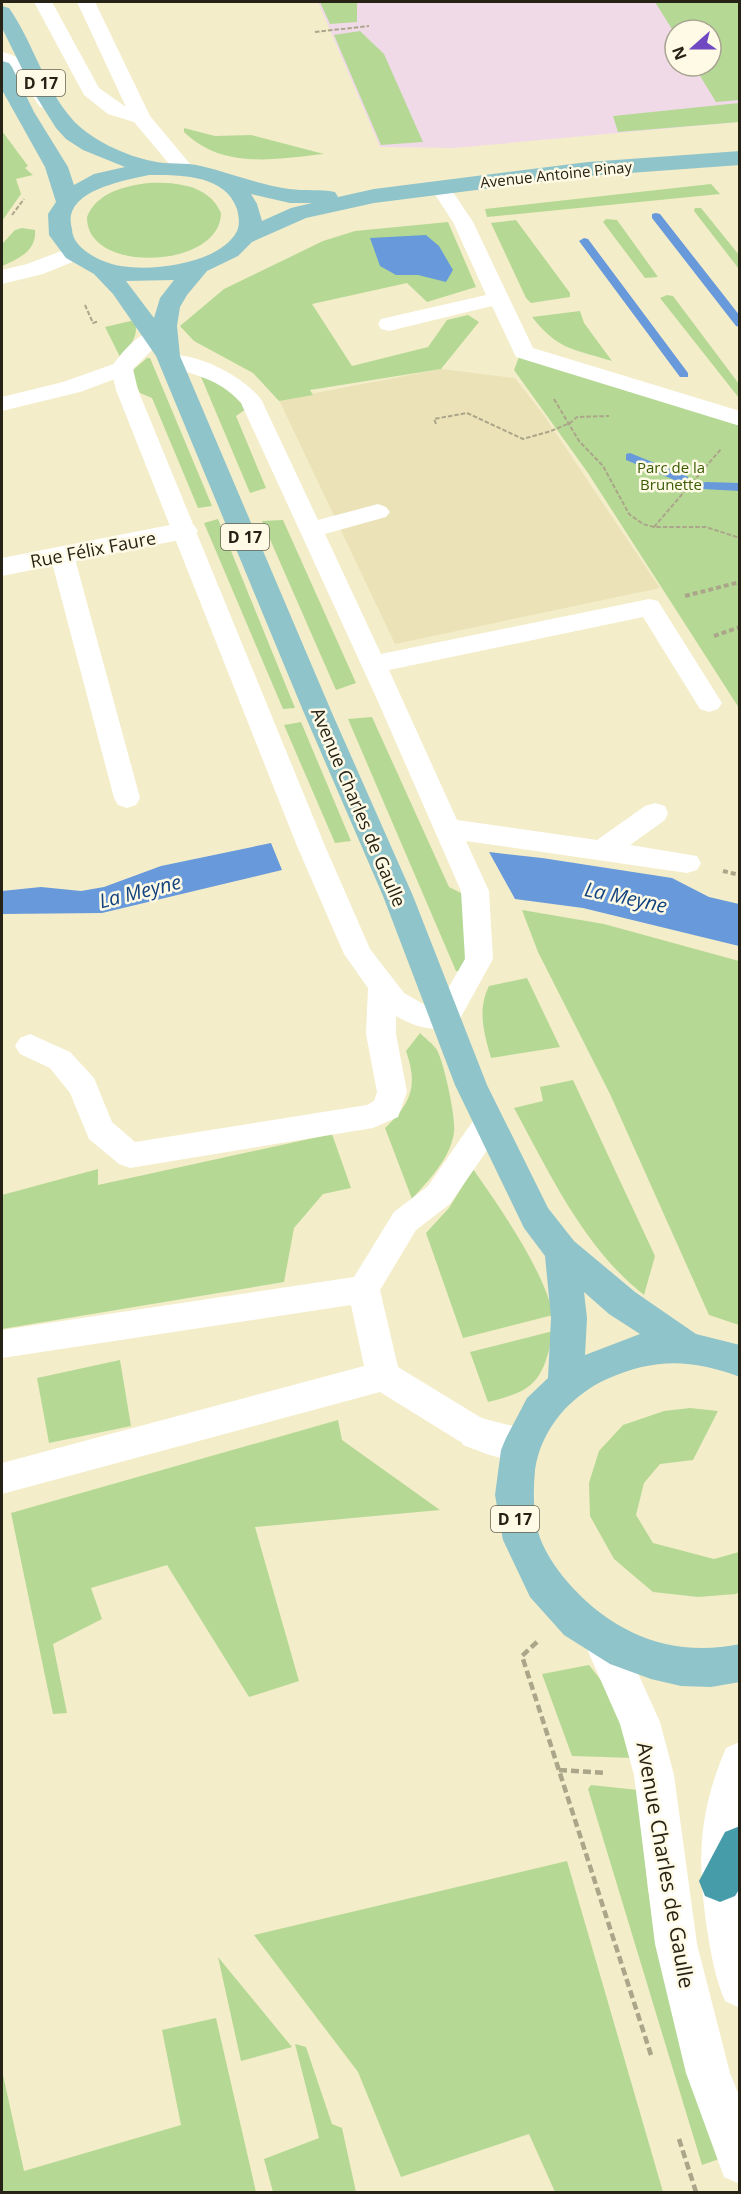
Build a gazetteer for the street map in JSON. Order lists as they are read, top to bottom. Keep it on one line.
{"streets":{"main road":["D 17","Avenue Antoine Pinay","Avenue Charles de Gaulle"],"street":["Rue Félix Faure"]},"crossings":[["D 17","Avenue Antoine Pinay"],["D 17","Avenue Charles de Gaulle"],["Avenue Antoine Pinay","Avenue Charles de Gaulle"]],"water":["La Meyne"],"parks":["Parc de la Brunette"],"north":"left"}
